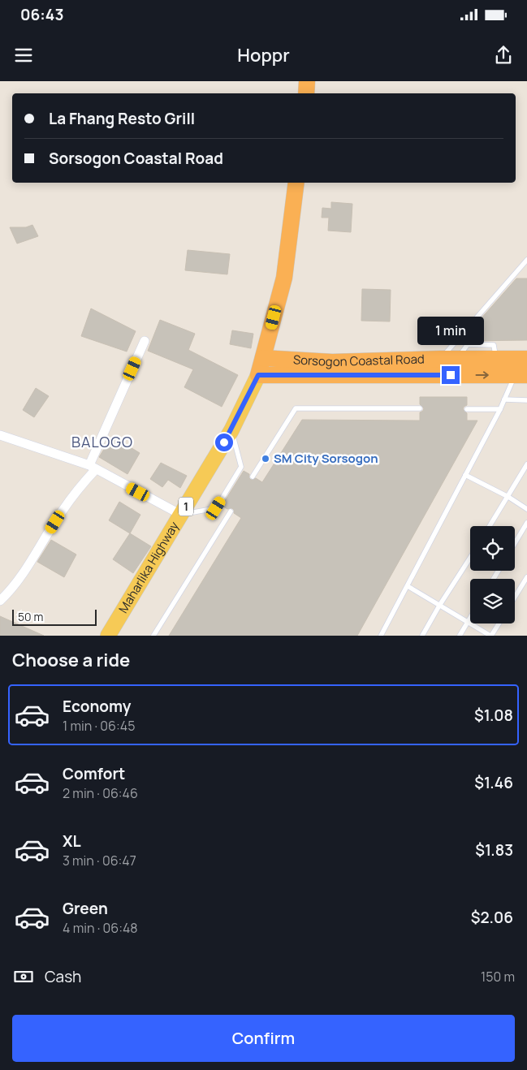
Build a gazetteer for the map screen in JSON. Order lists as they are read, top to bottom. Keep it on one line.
{"streets":{"highway":["Sorsogon Coastal Road","1","Maharlika Highway"]},"crossings":[["Sorsogon Coastal Road","Maharlika Highway"]],"districts":["BALOGO"],"places":["SM City Sorsogon"],"scale_bar":"50 m","page":{"status":"06:43","header":"Hoppr","banner":["La Fhang Resto Grill","Sorsogon Coastal Road"],"bubble":"1 min","scale":"50 m","heading":"Choose a ride","list":[{"name":"Economy","note":"1 min · 06:45","value":"$1.08"},{"name":"Comfort","note":"2 min · 06:46","value":"$1.46"},{"name":"XL","note":"3 min · 06:47","value":"$1.83"},{"name":"Green","note":"4 min · 06:48","value":"$2.06"}],"pay":["Cash","150 m"],"buttons":"Confirm"}}
